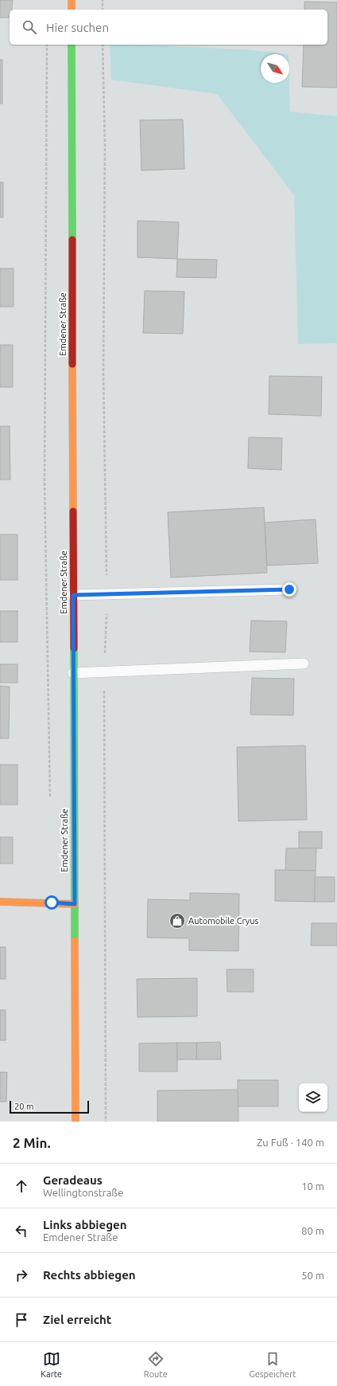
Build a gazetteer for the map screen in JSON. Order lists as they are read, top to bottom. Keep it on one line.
{"streets":{"street":["Emdener Straße"]},"places":{"shop":["Automobile Cryus"]},"scale_bar":"20 m","north":"bottom right","page":{"search":"Hier suchen","scale":"20 m","heading":["2 Min.","Zu Fuß · 140 m"],"list":[["Geradeaus","Wellingtonstraße","10 m"],["Links abbiegen","Emdener Straße","80 m"],["Rechts abbiegen","50 m"],"Ziel erreicht"],"nav":["Karte","Route","Gespeichert"]}}
